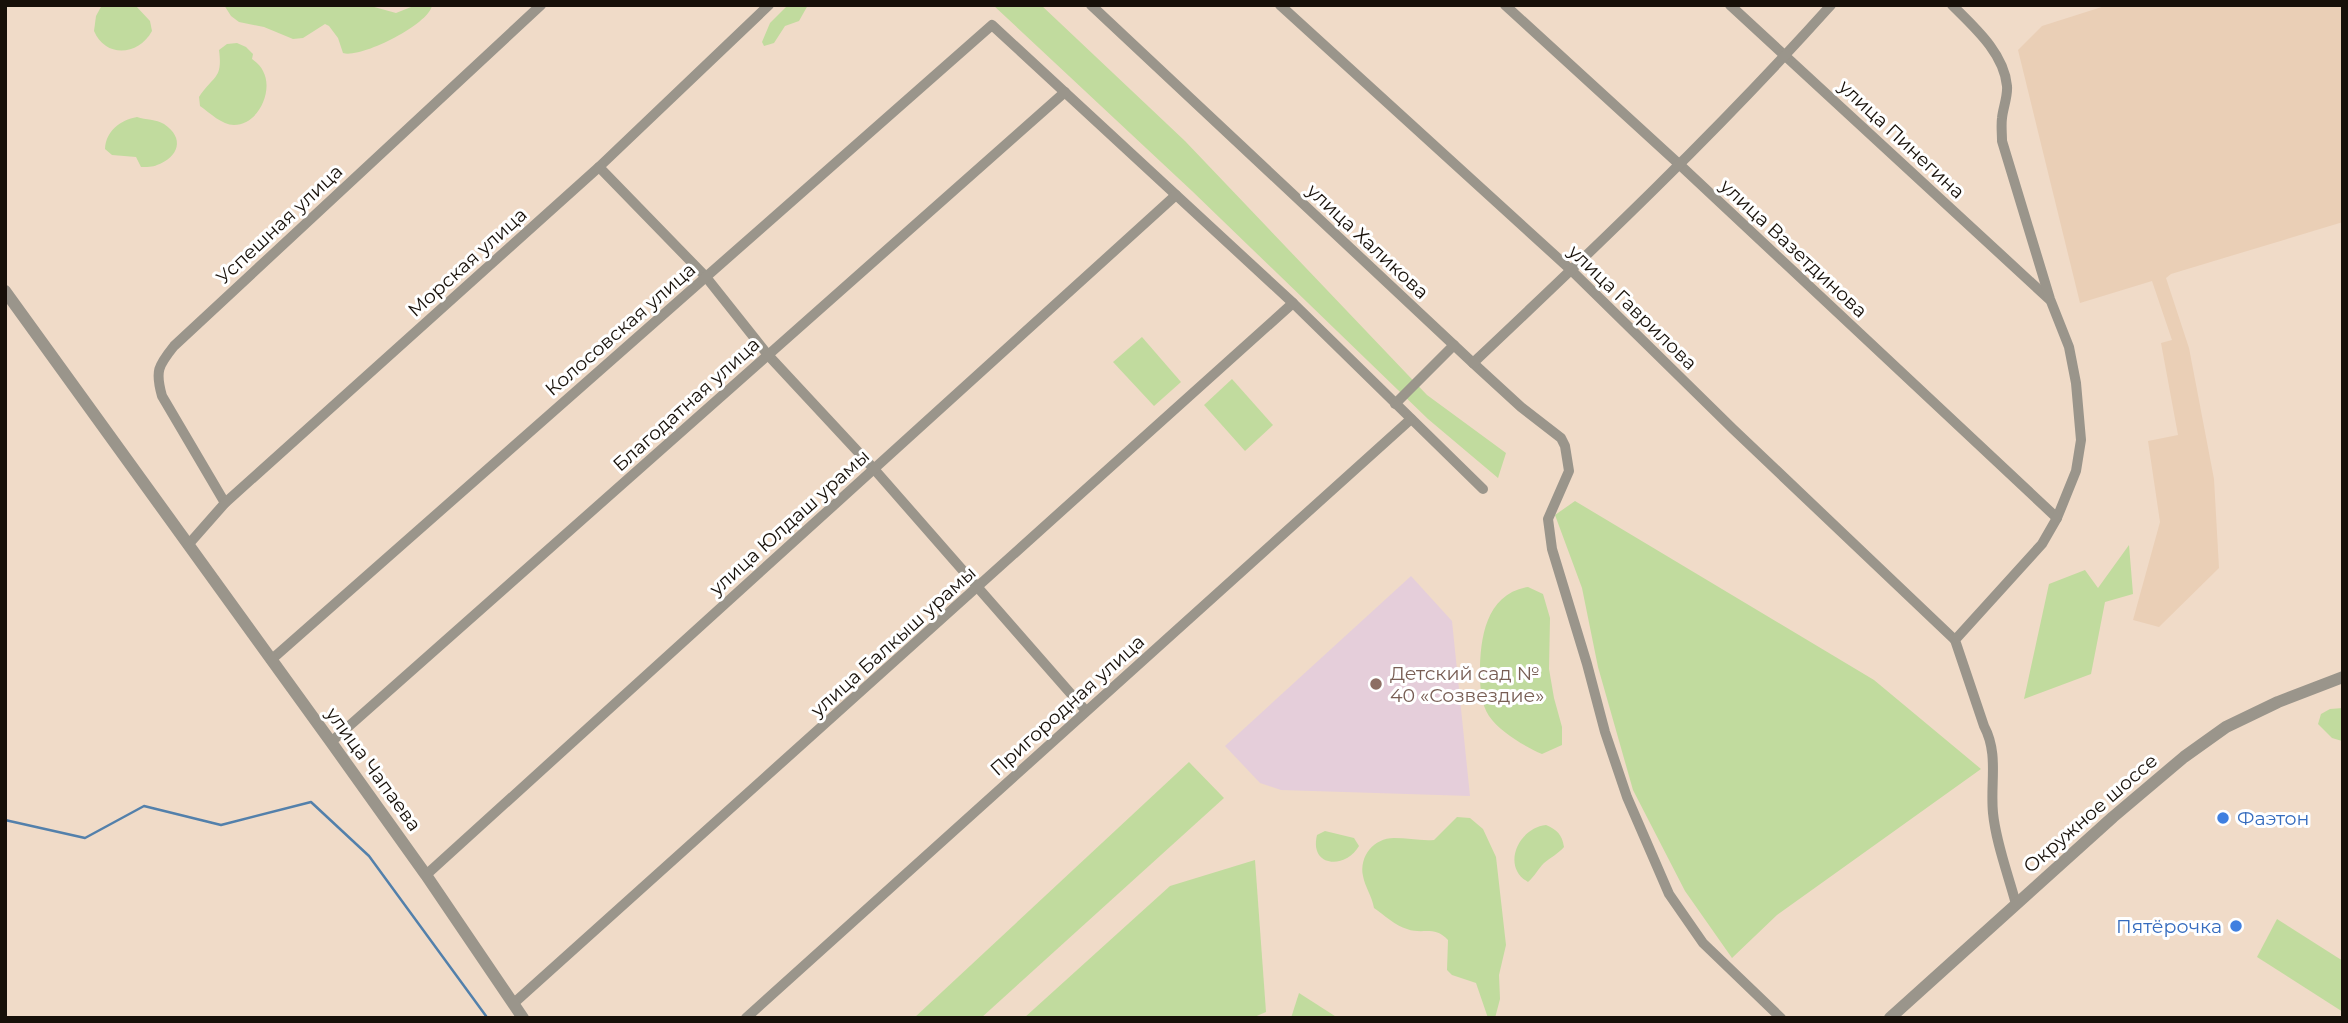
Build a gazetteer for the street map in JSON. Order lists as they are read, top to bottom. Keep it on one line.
{"streets":{"street":["улица Пинегина","Успешная улица","улица Халикова","улица Вазетдинова","Морская улица","улица Гаврилова","Колосовская улица","Благодатная улица","улица Юлдаш урамы","улица Балкыш урамы","Пригородная улица","улица Чапаева","Окружное шоссе"]},"crossings":[["Успешная улица","Морская улица"],["Морская улица","улица Чапаева"],["Колосовская улица","Благодатная улица"],["Колосовская улица","улица Чапаева"],["Благодатная улица","улица Чапаева"],["улица Юлдаш урамы","улица Чапаева"],["улица Балкыш урамы","улица Чапаева"]],"places":["Детский сад № 40 «Созвездие»","Фаэтон","Пятёрочка"]}
